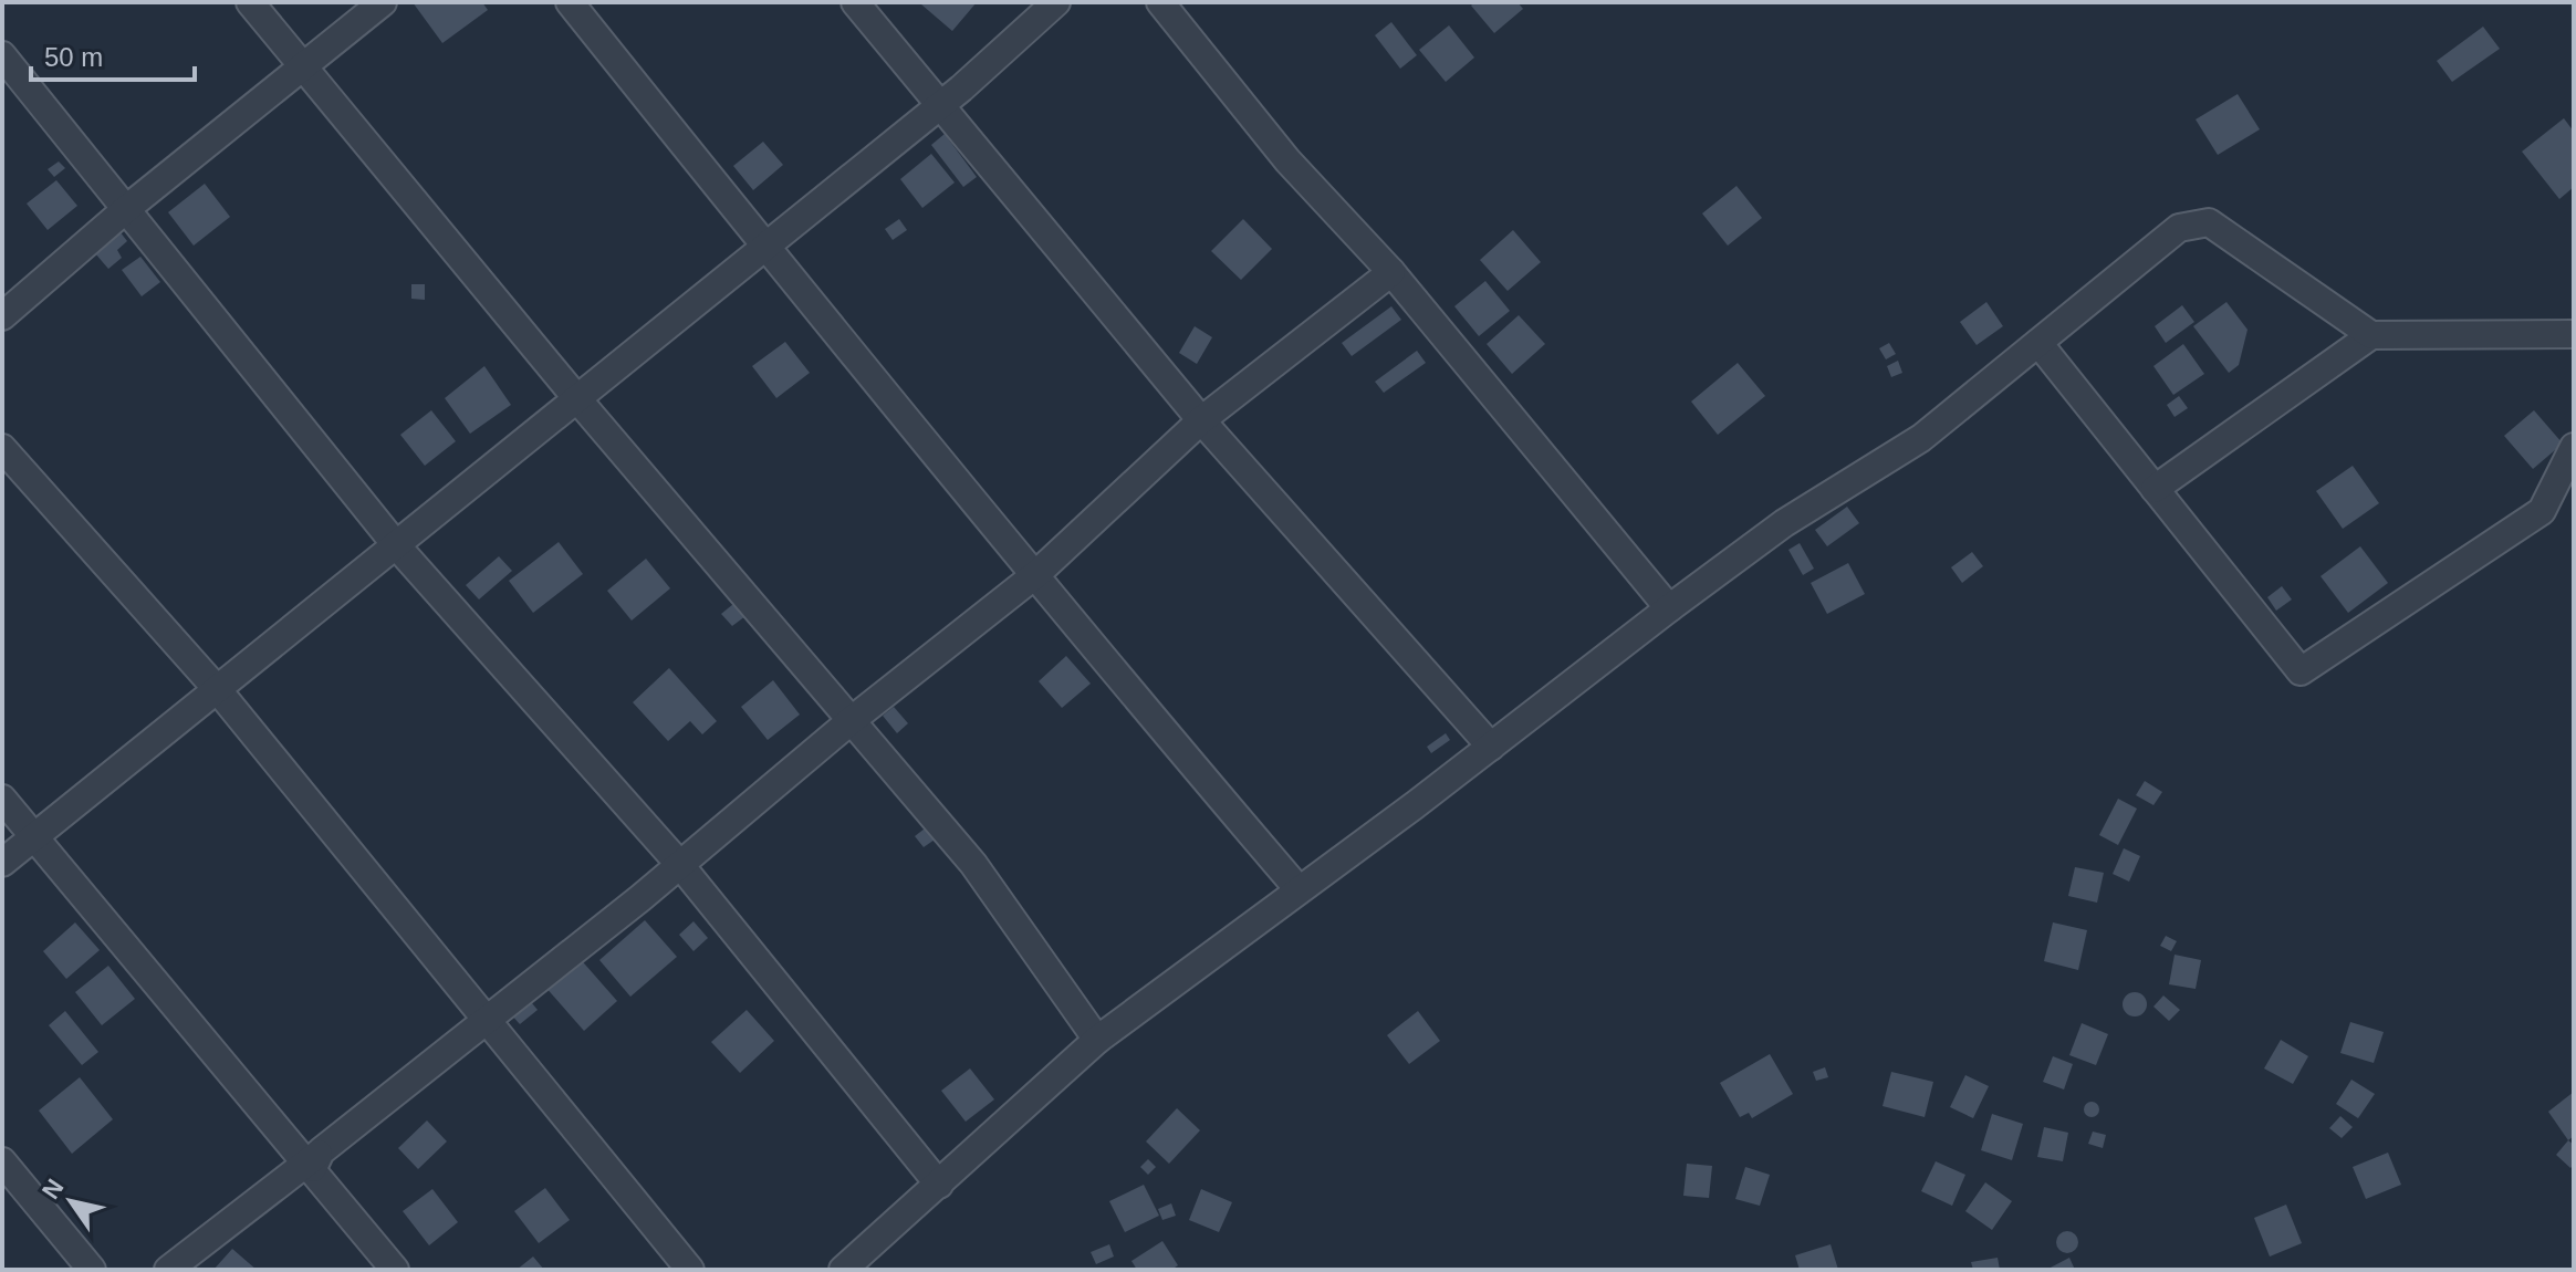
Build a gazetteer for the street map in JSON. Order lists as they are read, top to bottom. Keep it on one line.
{"scale_bar":"50 m","north":"top left"}
